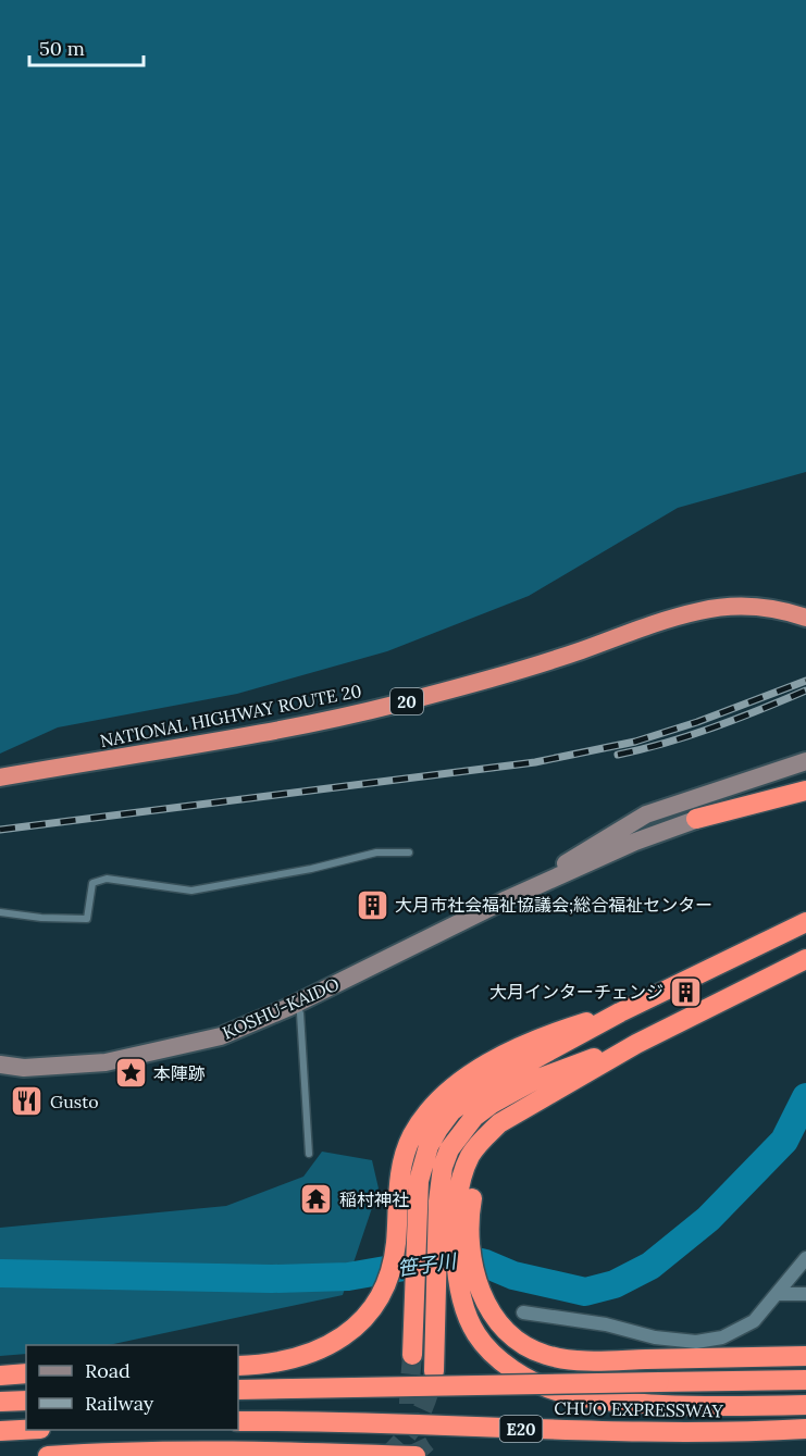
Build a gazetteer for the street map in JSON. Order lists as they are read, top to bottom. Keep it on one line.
{"streets":{"highway":["20","NATIONAL HIGHWAY ROUTE 20","CHUO EXPRESSWAY","E20"],"main road":["KOSHU-KAIDO"]},"water":["笹子川"],"places":{"building":["大月市社会福祉協議会;総合福祉センター","大月インターチェンジ"],"place":["本陣跡"],"restaurant":["Gusto"],"temple":["稲村神社"]},"legend":["Road","Railway"],"scale_bar":"50 m"}
